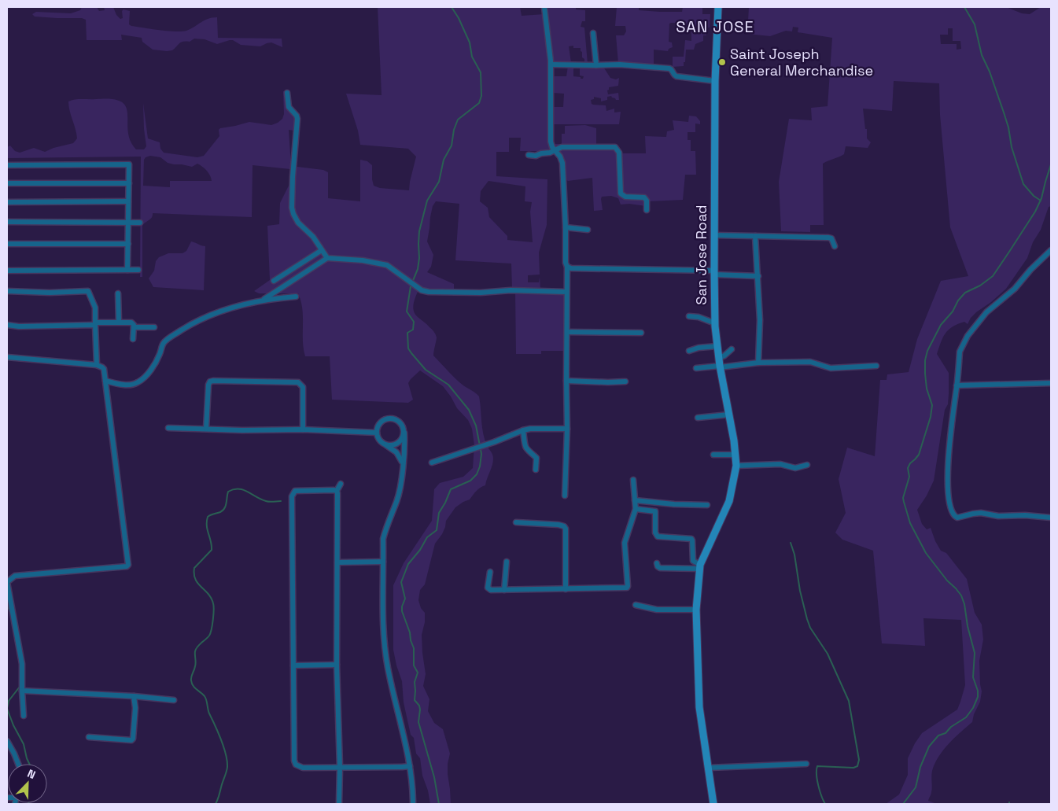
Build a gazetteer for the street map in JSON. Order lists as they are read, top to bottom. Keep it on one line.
{"streets":{"street":["San Jose Road"]},"districts":["SAN JOSE"],"places":["Saint Joseph General Merchandise"],"north":"top right"}
